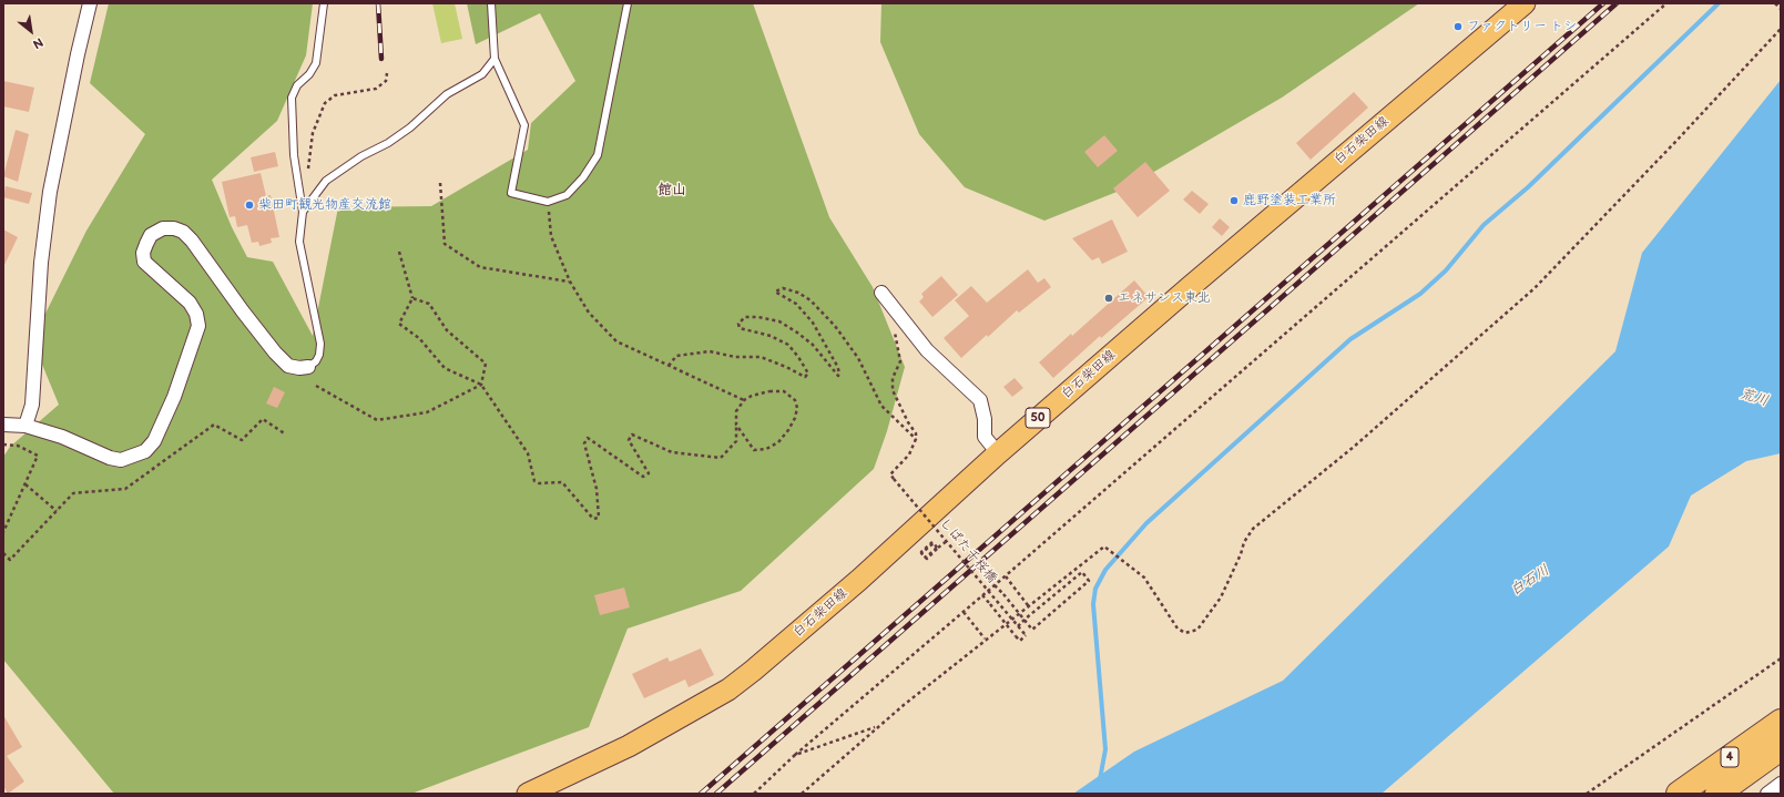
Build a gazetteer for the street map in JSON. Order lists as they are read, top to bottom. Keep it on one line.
{"streets":{"highway":["4"],"main road":["白石柴田線","50"],"path":["しばた千桜橋"]},"districts":["館山"],"water":["荒川","白石川"],"places":["ファクトリー トシ","鹿野塗装工業所","柴田町観光物産交流館","エネサンス東北"],"north":"bottom right"}
